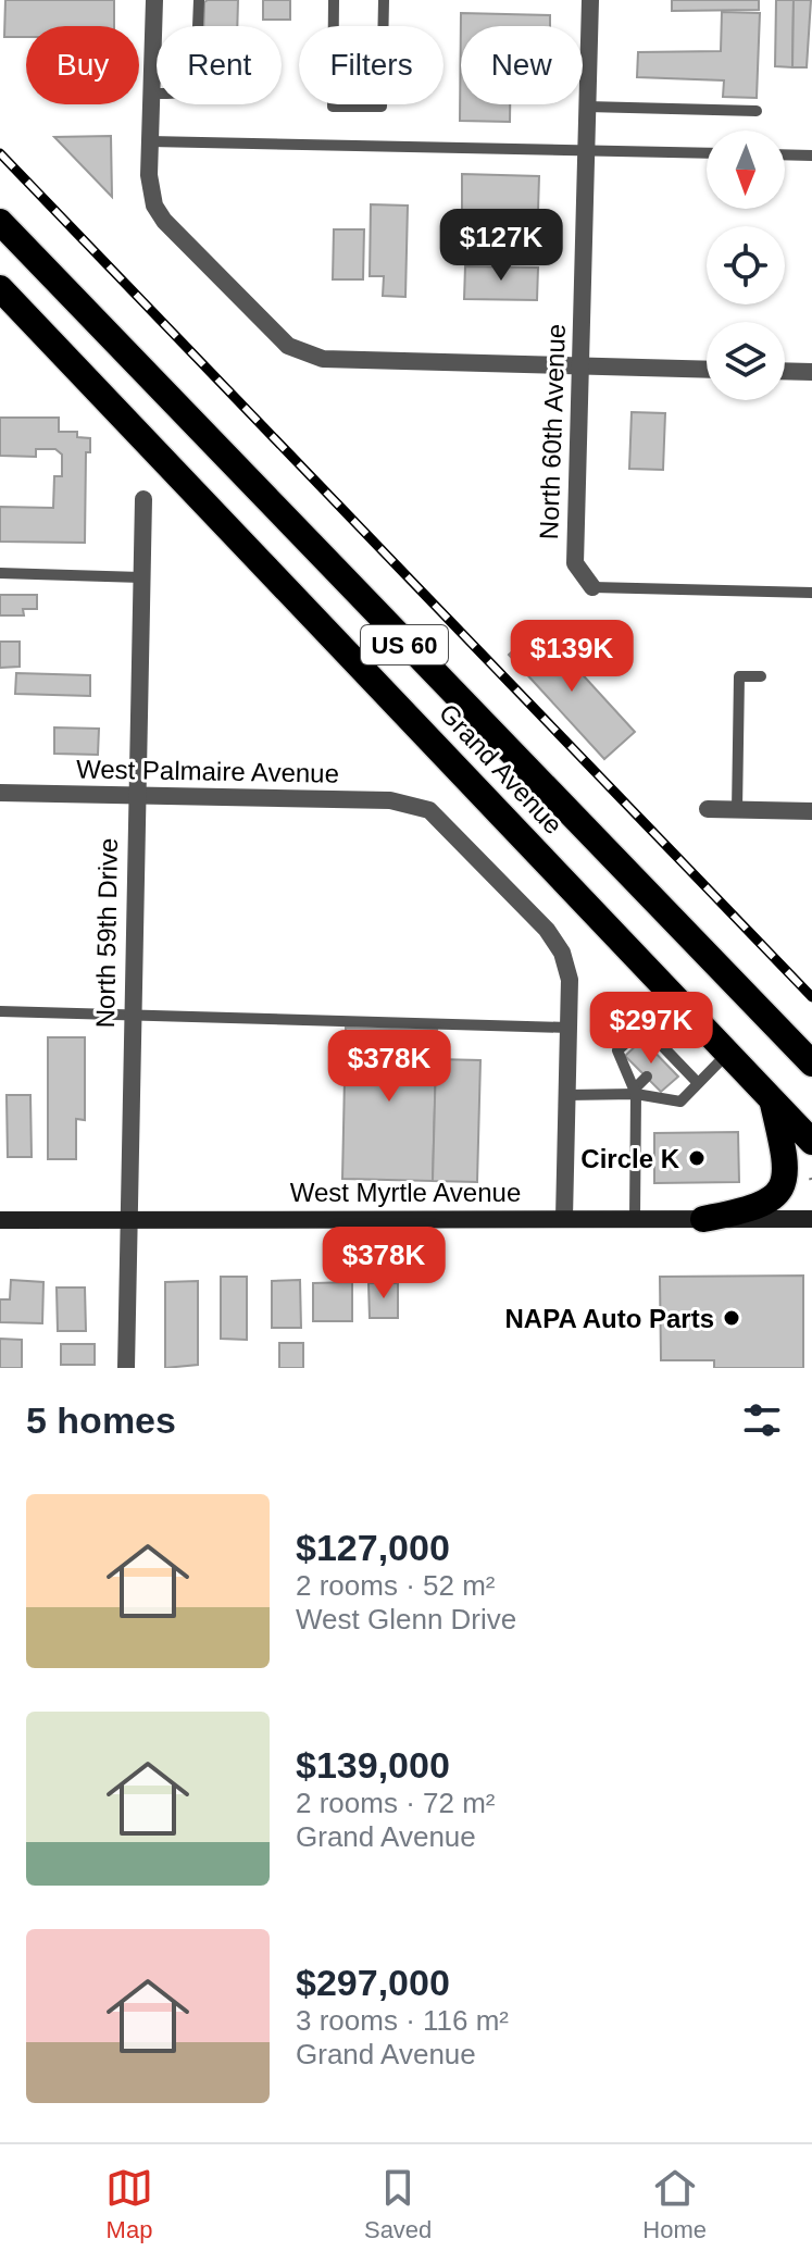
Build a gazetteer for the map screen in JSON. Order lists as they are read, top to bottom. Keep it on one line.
{"streets":{"highway":["US 60","Grand Avenue"],"street":["North 60th Avenue","West Palmaire Avenue","North 59th Drive","West Myrtle Avenue"]},"crossings":[["West Palmaire Avenue","North 59th Drive"],["North 59th Drive","West Myrtle Avenue"]],"places":["Circle K","NAPA Auto Parts"],"north":"bottom","page":{"chip":["Buy","Rent","Filters","New"],"price":["$127K","$139K","$297K","$378K","$378K"],"heading":"5 homes","list":[{"name":"$127,000","note":"2 rooms · 52 m² · West Glenn Drive"},{"name":"$139,000","note":"2 rooms · 72 m² · Grand Avenue"},{"name":"$297,000","note":"3 rooms · 116 m² · Grand Avenue"}],"tabs":["Map","Saved","Home"]}}
